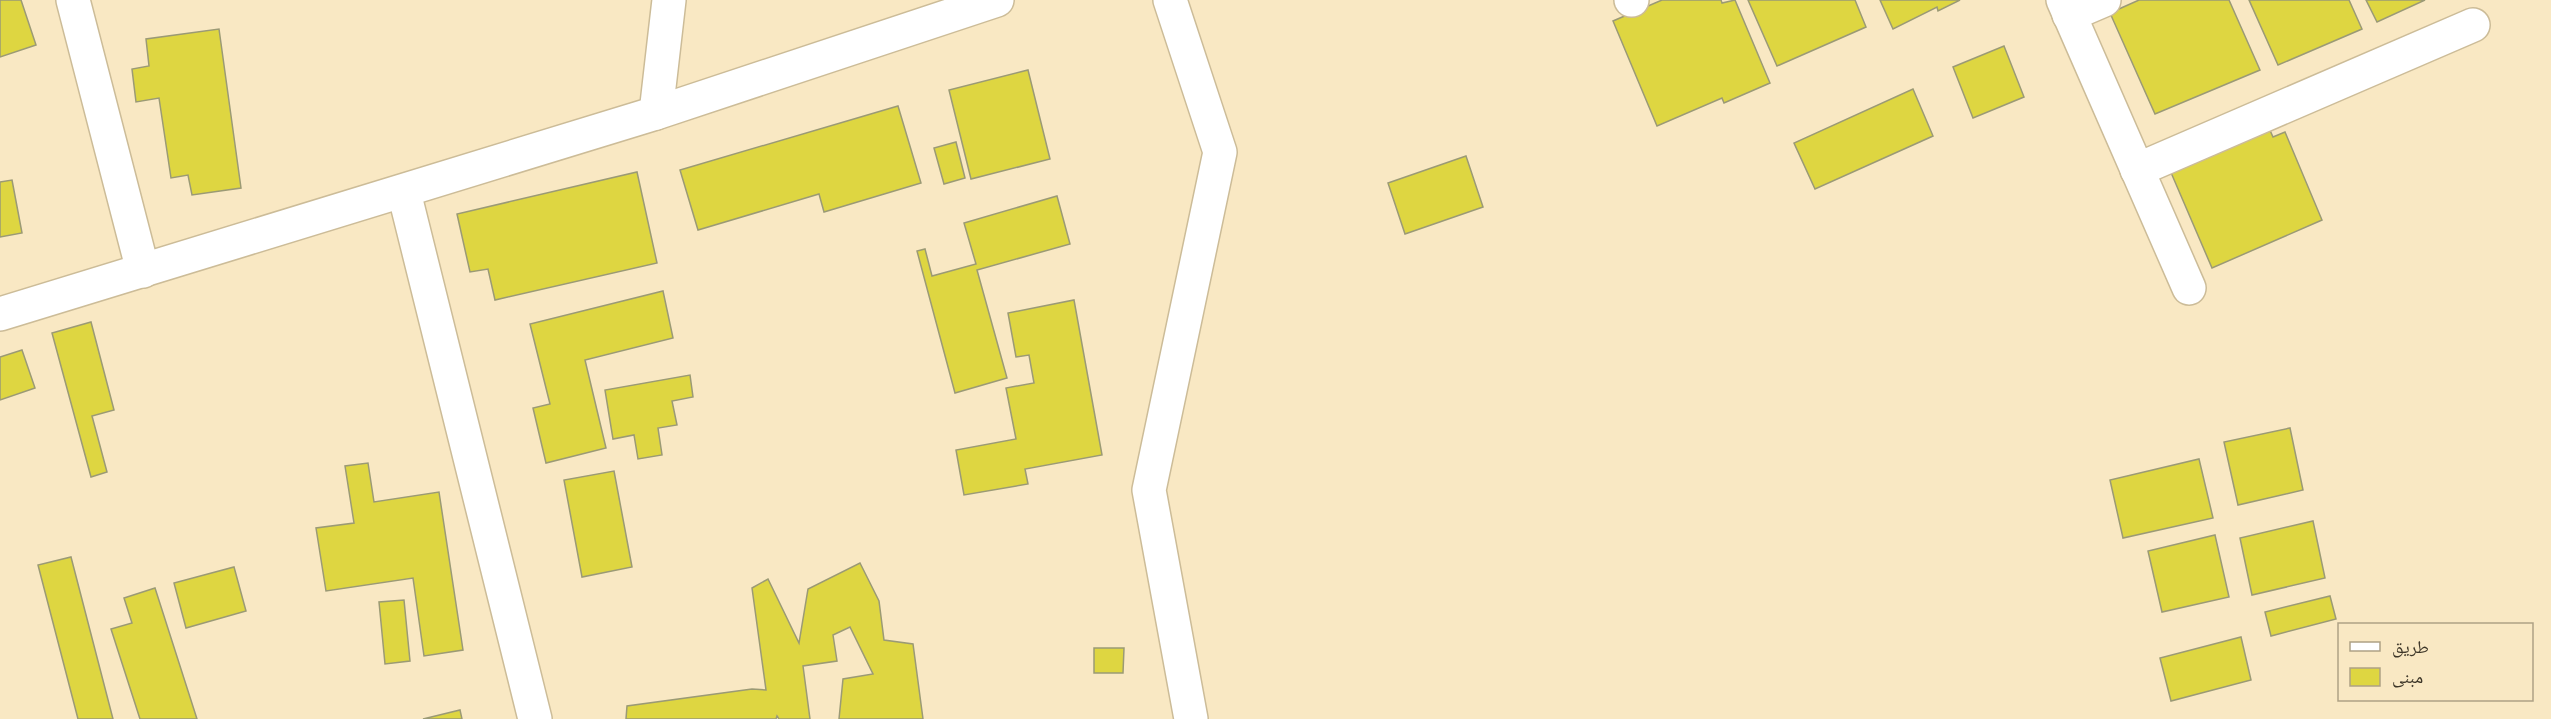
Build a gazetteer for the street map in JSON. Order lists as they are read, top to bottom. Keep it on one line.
{"legend":["طريق","مبنى"]}
